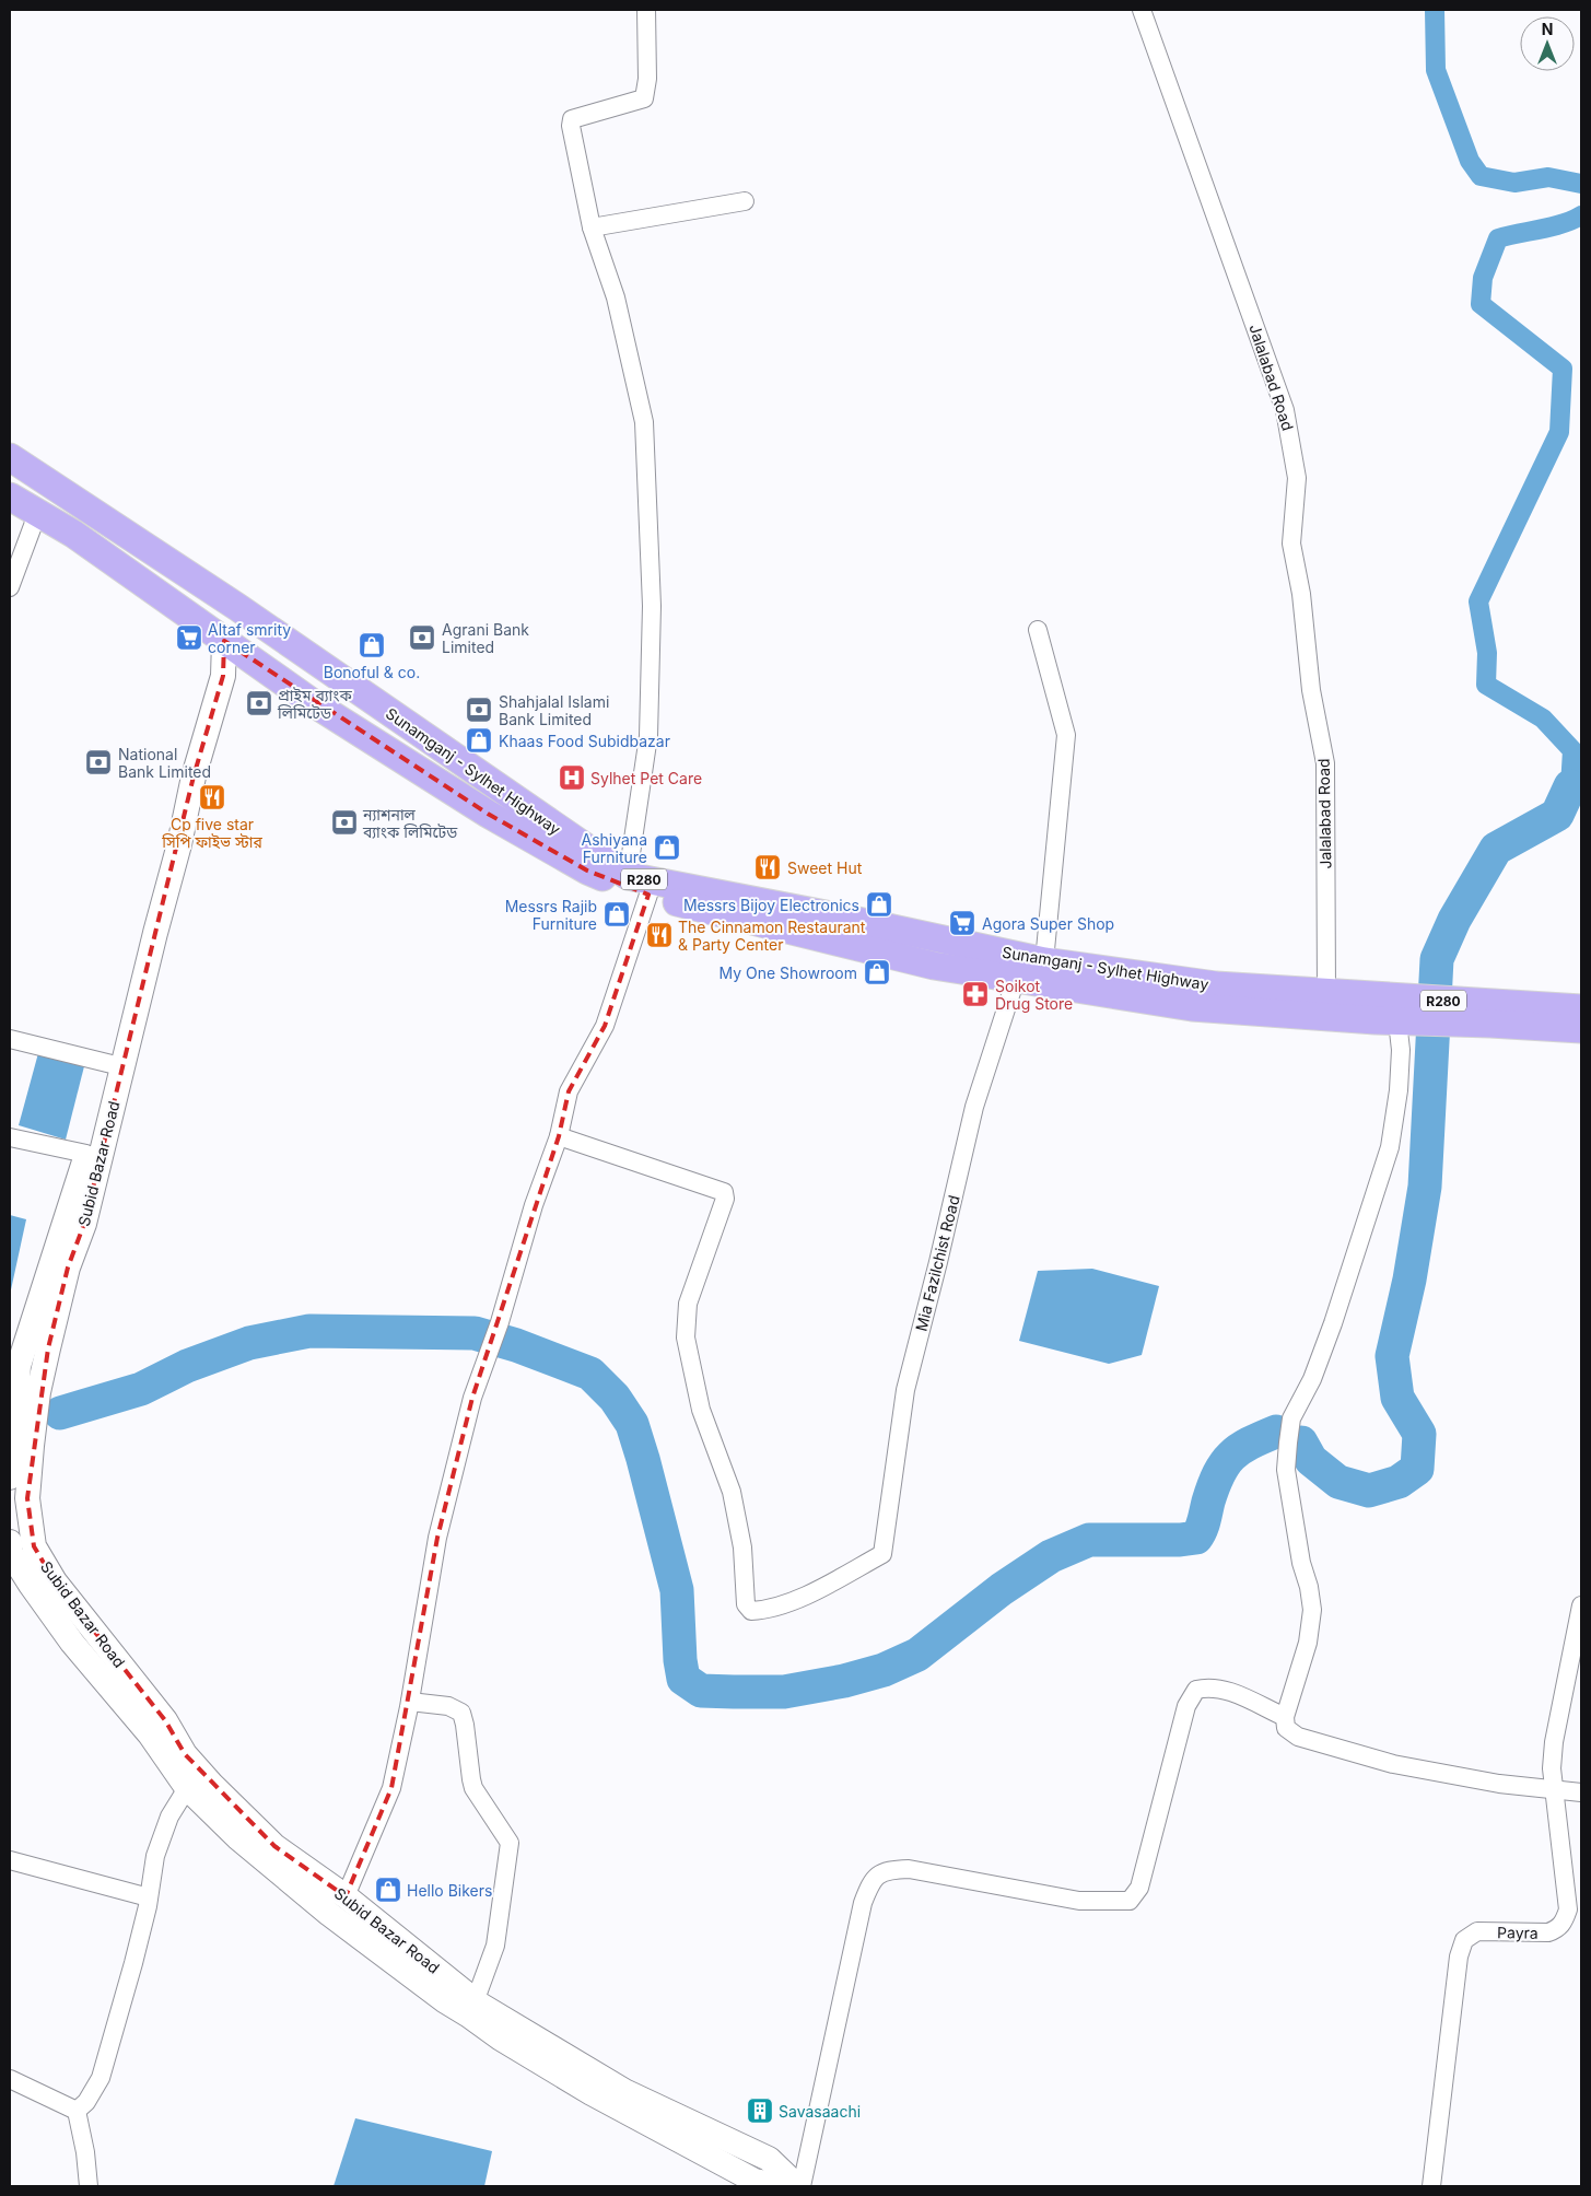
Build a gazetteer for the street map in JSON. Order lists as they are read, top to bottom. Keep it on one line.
{"streets":{"main road":["Sunamganj - Sylhet Highway","R280","Subid Bazar Road"],"street":["Jalalabad Road","Mia Fazilchist Road","Payra"]},"crossings":[["Jalalabad Road","Sunamganj - Sylhet Highway"],["Sunamganj - Sylhet Highway","Subid Bazar Road"],["Sunamganj - Sylhet Highway","Mia Fazilchist Road"]],"places":{"supermarket":["Altaf smrity corner","Agora Super Shop"],"bank":["Agrani Bank Limited","প্রাইম ব্যাংক লিমিটেড","Shahjalal Islami Bank Limited","National Bank Limited","ন্যাশনাল ব্যাংক লিমিটেড"],"shop":["Bonoful & co.","Khaas Food Subidbazar","Ashiyana Furniture","Messrs Bijoy Electronics","Messrs Rajib Furniture","My One Showroom","Hello Bikers"],"hospital":["Sylhet Pet Care"],"restaurant":["Cp five star সিপি ফাইভ স্টার","Sweet Hut","The Cinnamon Restaurant & Party Center"],"pharmacy":["Soikot Drug Store"],"building":["Savasaachi"]},"north":"top"}
